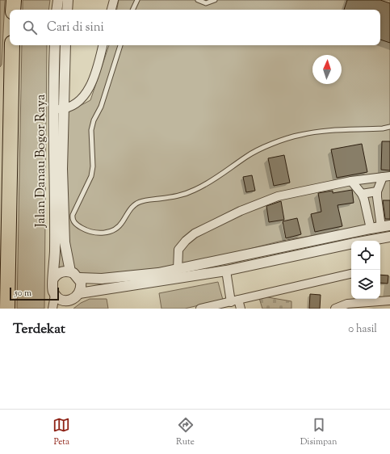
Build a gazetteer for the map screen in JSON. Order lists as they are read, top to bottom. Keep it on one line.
{"streets":{"street":["Jalan Danau Bogor Raya"]},"scale_bar":"50 m","north":"top","page":{"search":"Cari di sini","scale":"50 m","heading":["Terdekat","0 hasil"],"nav":["Peta","Rute","Disimpan"]}}
